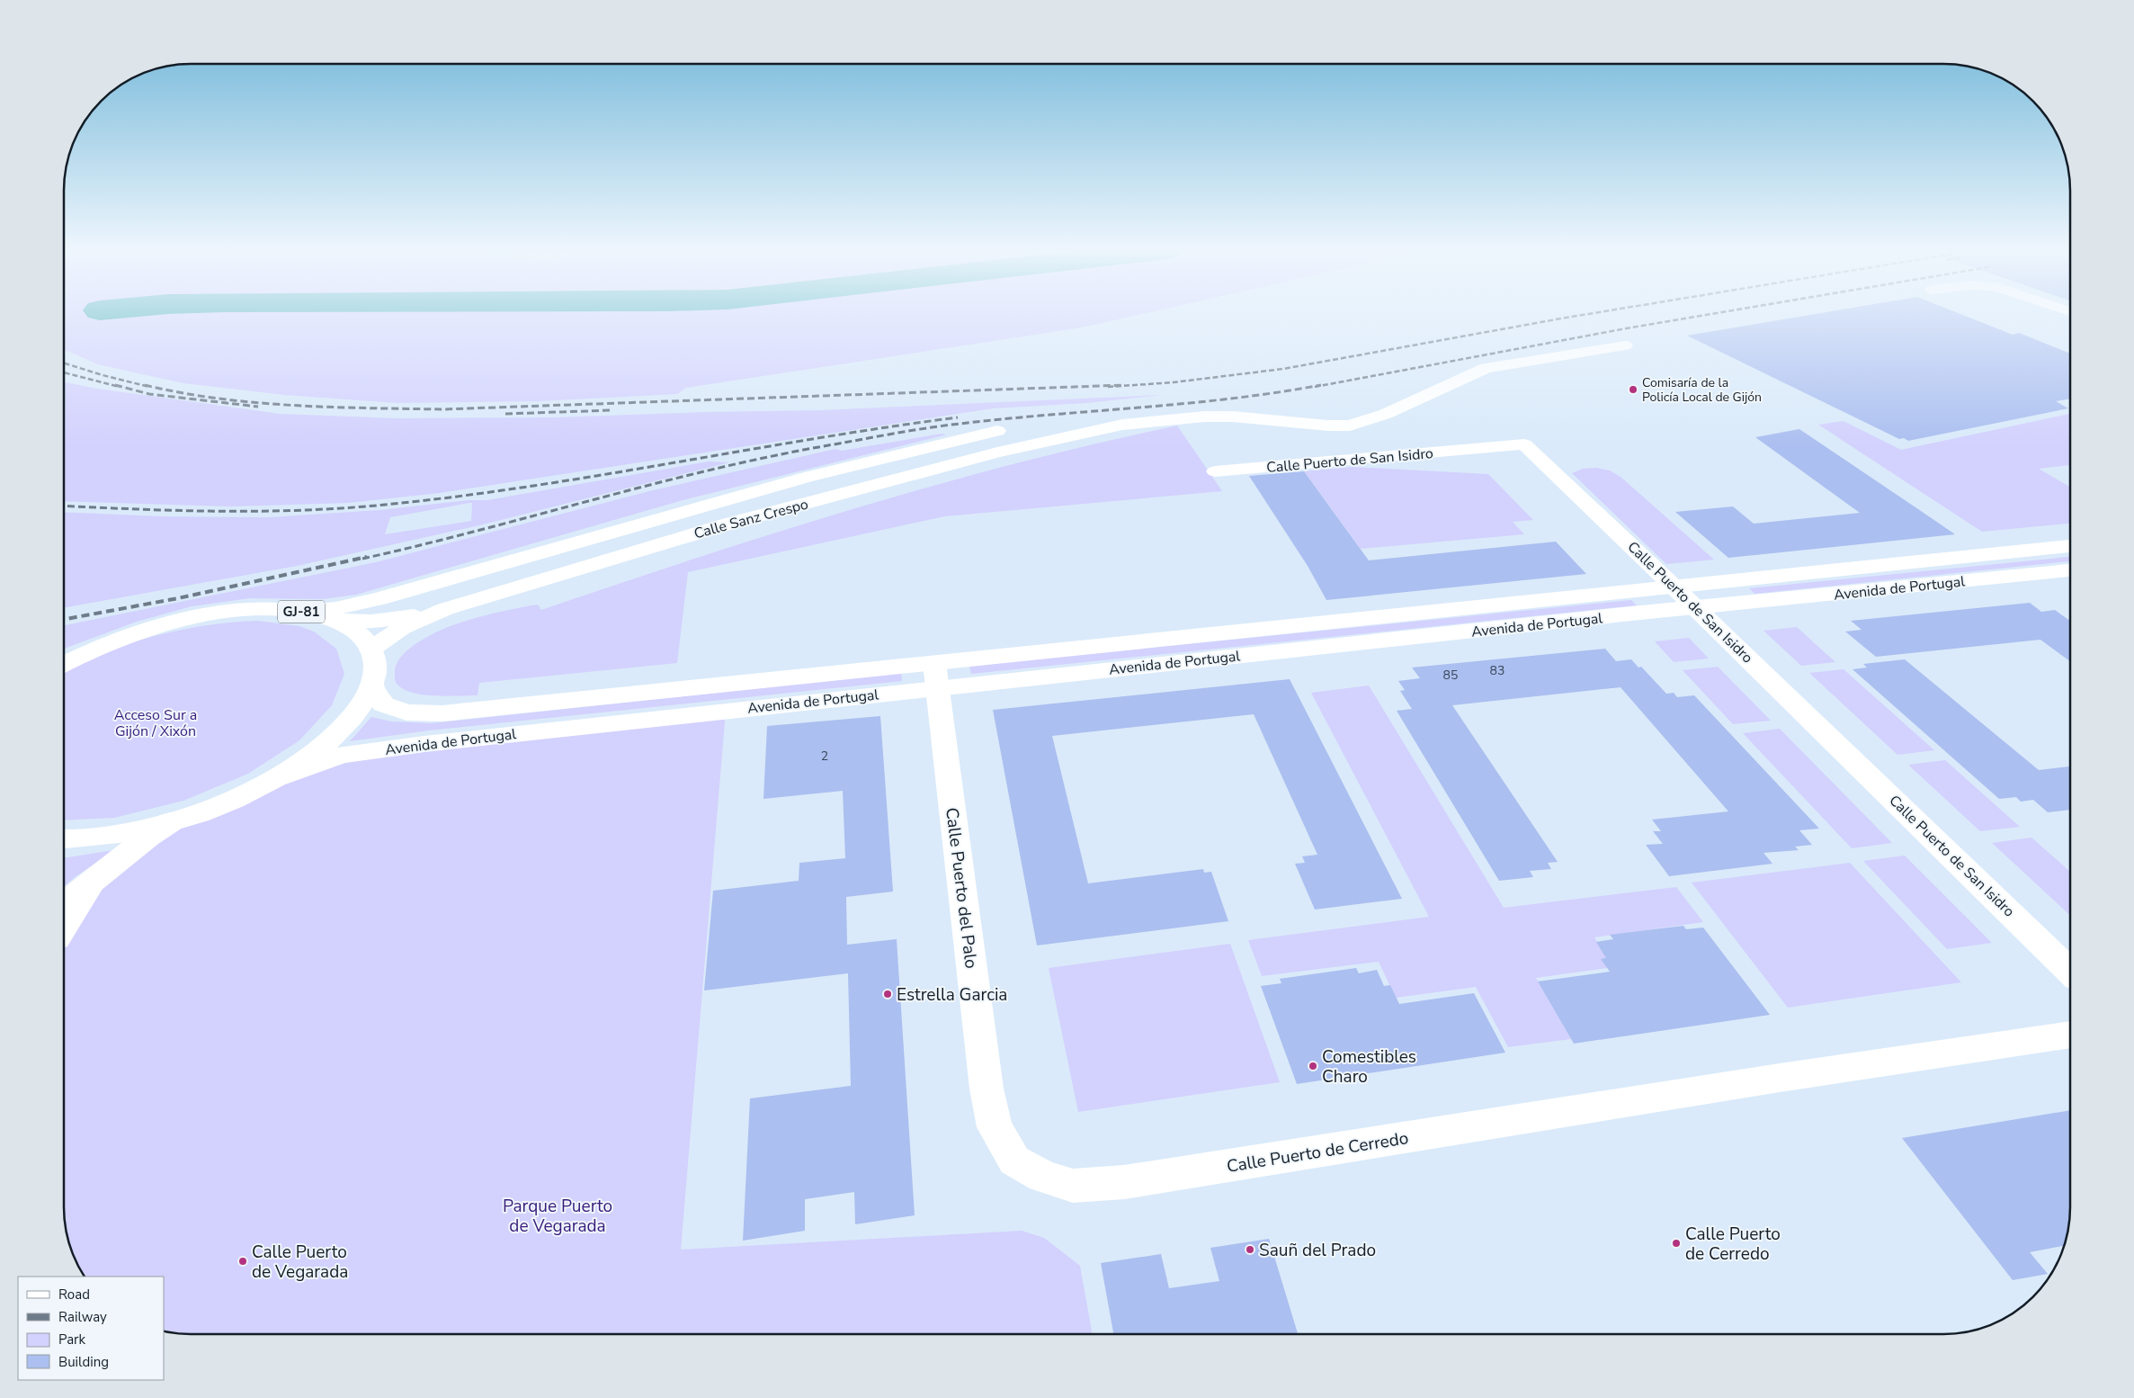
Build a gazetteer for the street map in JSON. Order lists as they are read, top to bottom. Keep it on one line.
{"streets":{"street":["Calle Puerto de San Isidro","Calle Sanz Crespo","Avenida de Portugal","GJ-81","Calle Puerto del Palo","Calle Puerto de Cerredo"]},"crossings":[["Calle Puerto de San Isidro","Avenida de Portugal"],["Calle Sanz Crespo","GJ-81"],["Avenida de Portugal","Calle Puerto del Palo"],["Calle Puerto del Palo","Calle Puerto de Cerredo"]],"parks":["Acceso Sur a Gijón / Xixón","Parque Puerto de Vegarada"],"places":["Comisaría de la Policía Local de Gijón","Estrella Garcia","Comestibles Charo","Calle Puerto de Cerredo","Sauñ del Prado","Calle Puerto de Vegarada"],"house_numbers":["83","85","2"],"legend":["Road","Railway","Park","Building"]}
